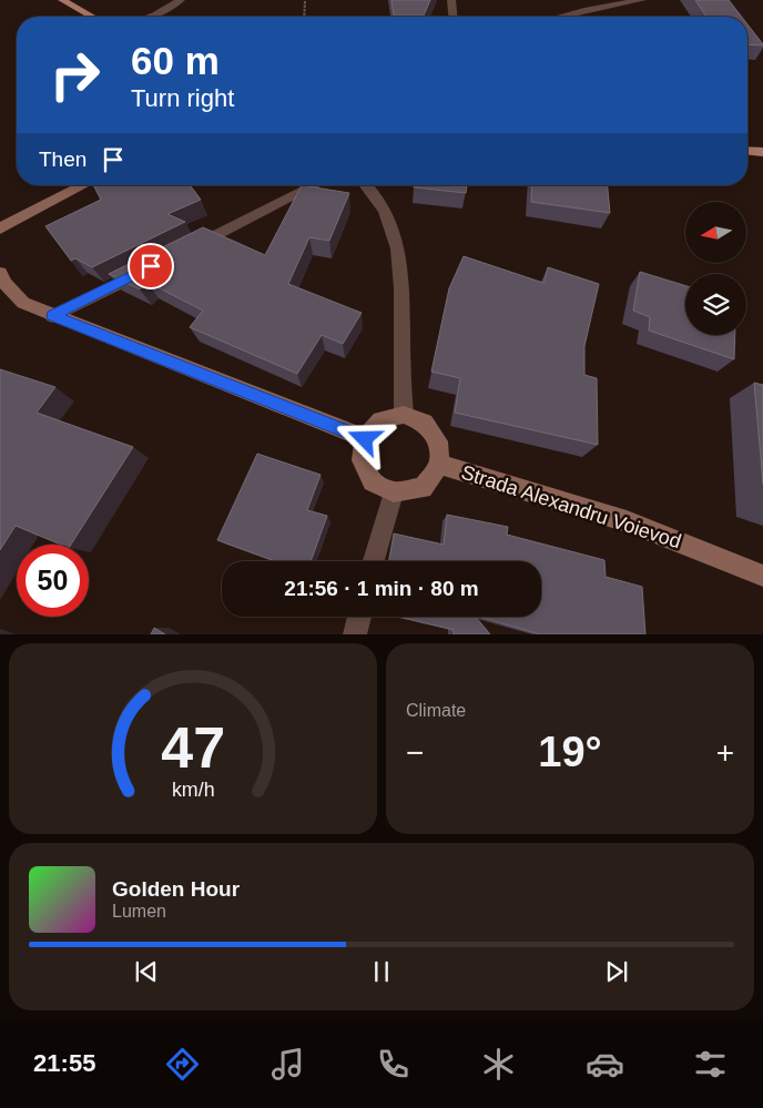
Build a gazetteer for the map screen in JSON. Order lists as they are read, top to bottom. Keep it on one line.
{"streets":{"main road":["Strada Alexandru Voievod"]},"north":"left","page":{"turn":["60 m","Turn right"],"then":"Then","limit":"50","trip":"21:56 · 1 min · 80 m","tile":"Climate","heat":["−","19°","+"],"song":["Golden Hour","Lumen"],"tabs":"21:55","gauge":["47","km/h"]}}
